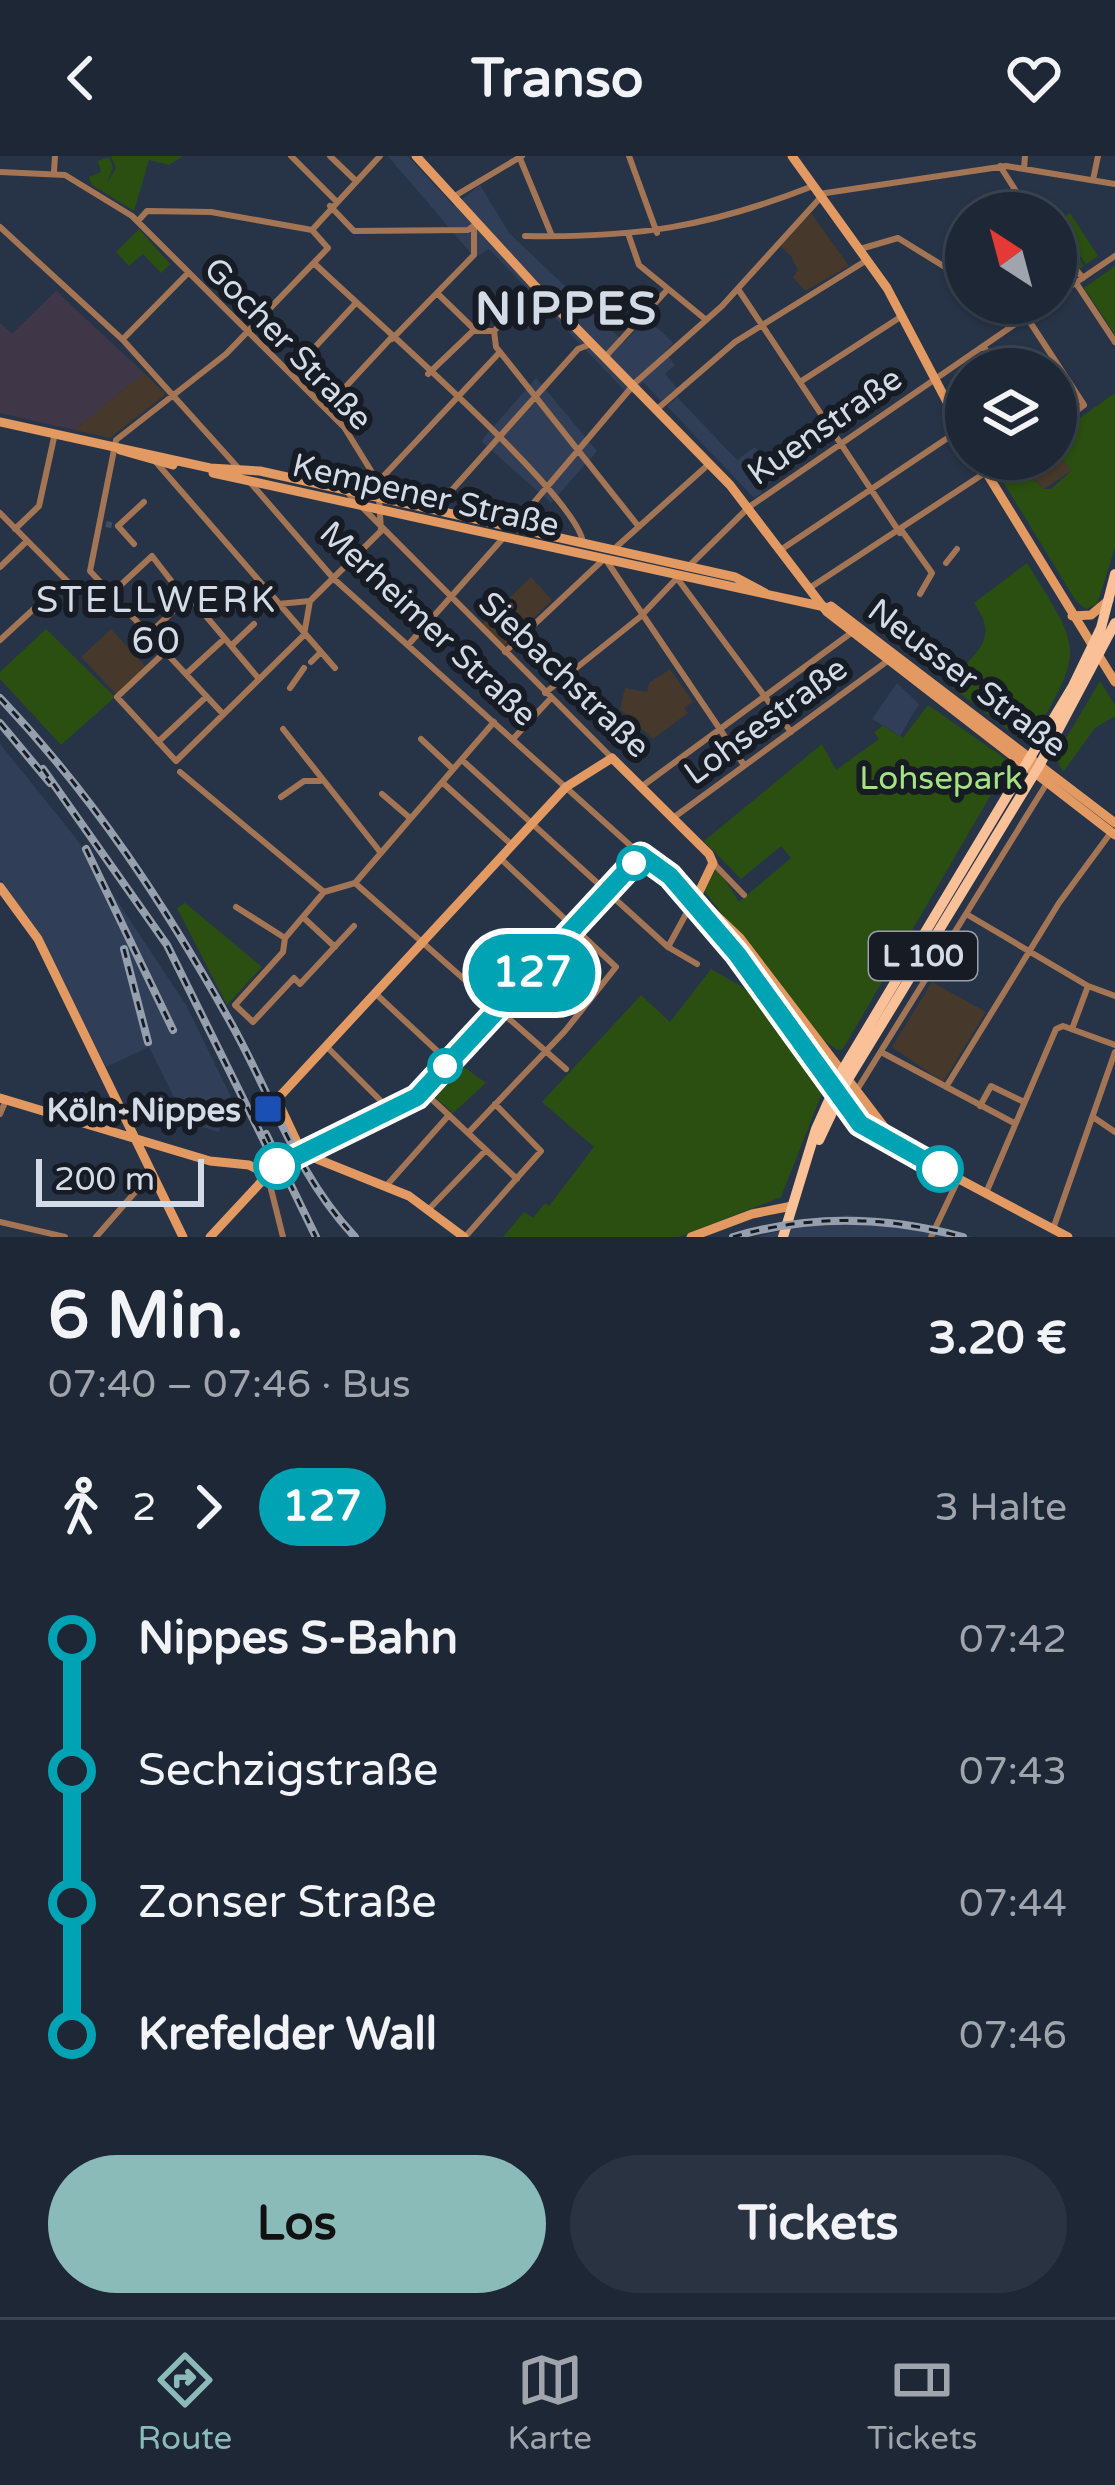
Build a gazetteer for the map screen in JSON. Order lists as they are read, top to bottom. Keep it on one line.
{"streets":{"main road":["L 100"],"street":["Gocher Straße","Kuenstraße","Kempener Straße","Merheimer Straße","Siebachstraße","Neusser Straße","Lohsestraße"]},"crossings":[["Gocher Straße","Kempener Straße"],["Gocher Straße","Siebachstraße"],["Kuenstraße","Kempener Straße"],["Kuenstraße","Merheimer Straße"],["Kuenstraße","Siebachstraße"],["Kuenstraße","Neusser Straße"],["Kempener Straße","Merheimer Straße"],["Kempener Straße","Siebachstraße"],["Kempener Straße","Neusser Straße"],["Siebachstraße","Lohsestraße"],["Neusser Straße","Lohsestraße"],["Neusser Straße","L 100"]],"districts":["NIPPES","STELLWERK 60"],"parks":["Lohsepark"],"places":{"transit":["Köln-Nippes"]},"lines":["bus line 127"],"scale_bar":"200 m","north":"top left","page":{"header":"Transo","on_map":"127","scale":"200 m","heading":["6 Min.","07:40 – 07:46 · Bus","3.20 €"],"legs":["2","127","3 Halte"],"list":[{"name":"Nippes S-Bahn","value":"07:42"},{"name":"Sechzigstraße","value":"07:43"},{"name":"Zonser Straße","value":"07:44"},{"name":"Krefelder Wall","value":"07:46"}],"buttons":["Los","Tickets"],"tabs":["Route","Karte","Tickets"]}}
